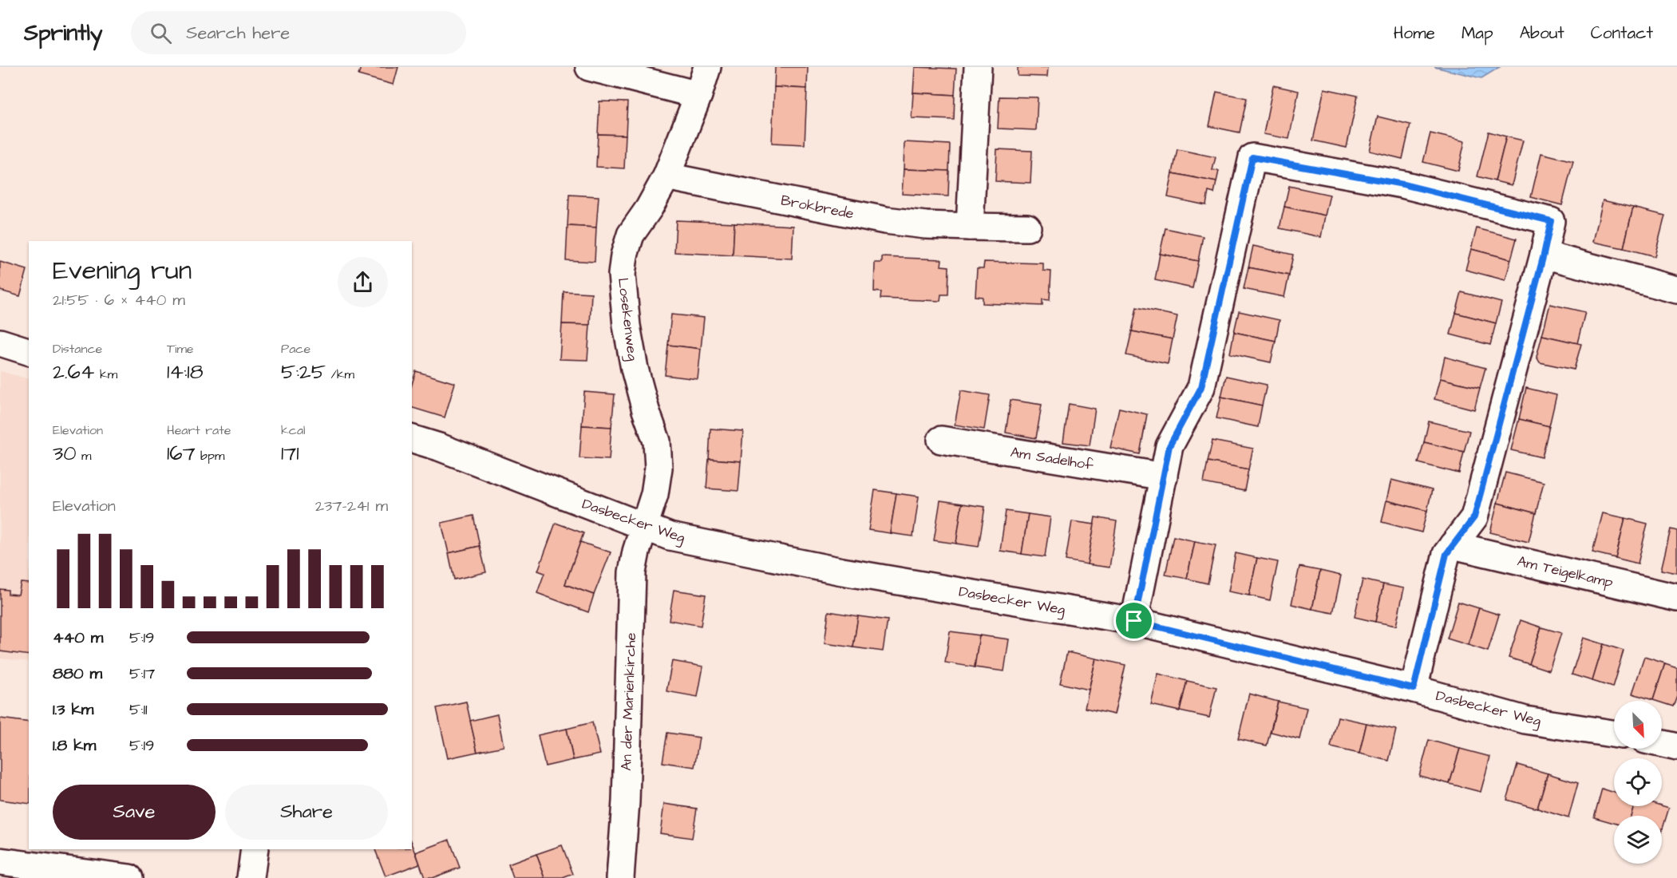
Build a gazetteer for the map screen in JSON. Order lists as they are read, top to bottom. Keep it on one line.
{"streets":{"street":["Brokbrede","Losekenweg","Am Sadelhof","Dasbecker Weg","Am Teigelkamp","An der Marienkirche"]},"crossings":[["Brokbrede","Losekenweg"],["Losekenweg","Dasbecker Weg"],["Losekenweg","An der Marienkirche"],["Dasbecker Weg","An der Marienkirche"]],"north":"bottom right","page":{"header":"Sprintly","search":"Search here","nav":["Home","Map","About","Contact"],"heading":["Evening run","21:55 · 6 × 440 m"],"stats":[["Distance","2.64 km"],["Time","14:18"],["Pace","5:25 /km"],["Elevation","30 m"],["Heart rate","167 bpm"],["kcal","171"]],"chart":["Elevation","237–241 m"],"list":[{"name":"440 m","note":"5:19"},{"name":"880 m","note":"5:17"},{"name":"1.3 km","note":"5:11"},{"name":"1.8 km","note":"5:19"}],"buttons":["Save","Share"]}}
